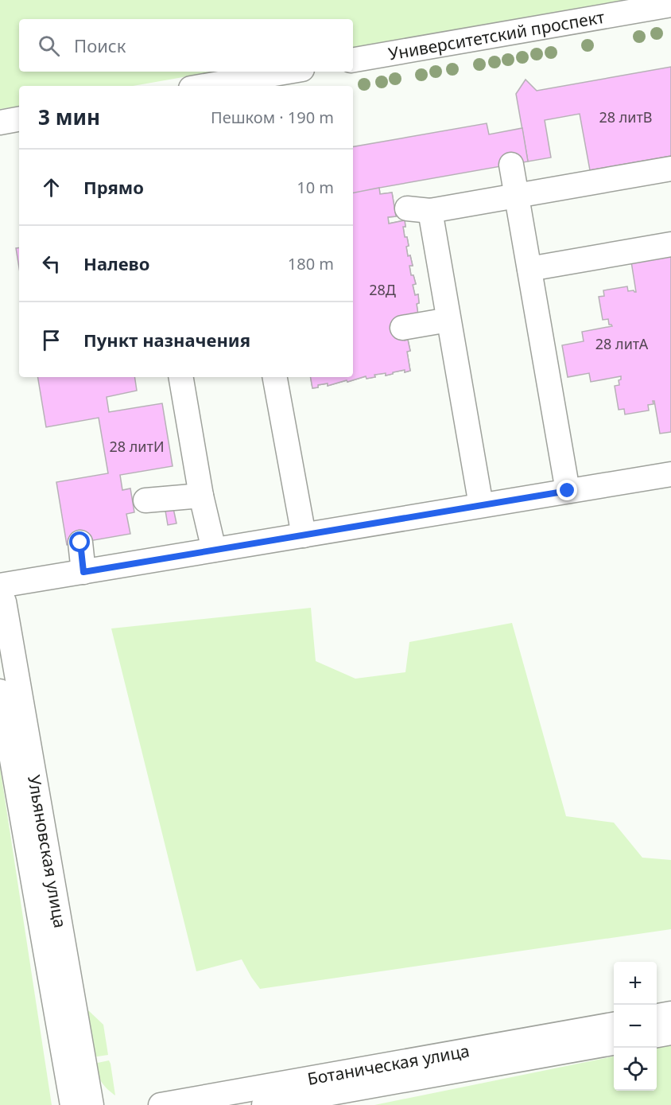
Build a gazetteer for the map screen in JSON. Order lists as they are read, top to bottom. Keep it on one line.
{"streets":{"street":["Университетский проспект","Ульяновская улица","Ботаническая улица"]},"house_numbers":["28 литВ","28Д","28 литА","28 литИ"],"page":{"search":"Поиск","heading":["3 мин","Пешком · 190 m"],"list":[["Прямо","10 m"],["Налево","180 m"],"Пункт назначения"],"map_buttons":["+","−"]}}
